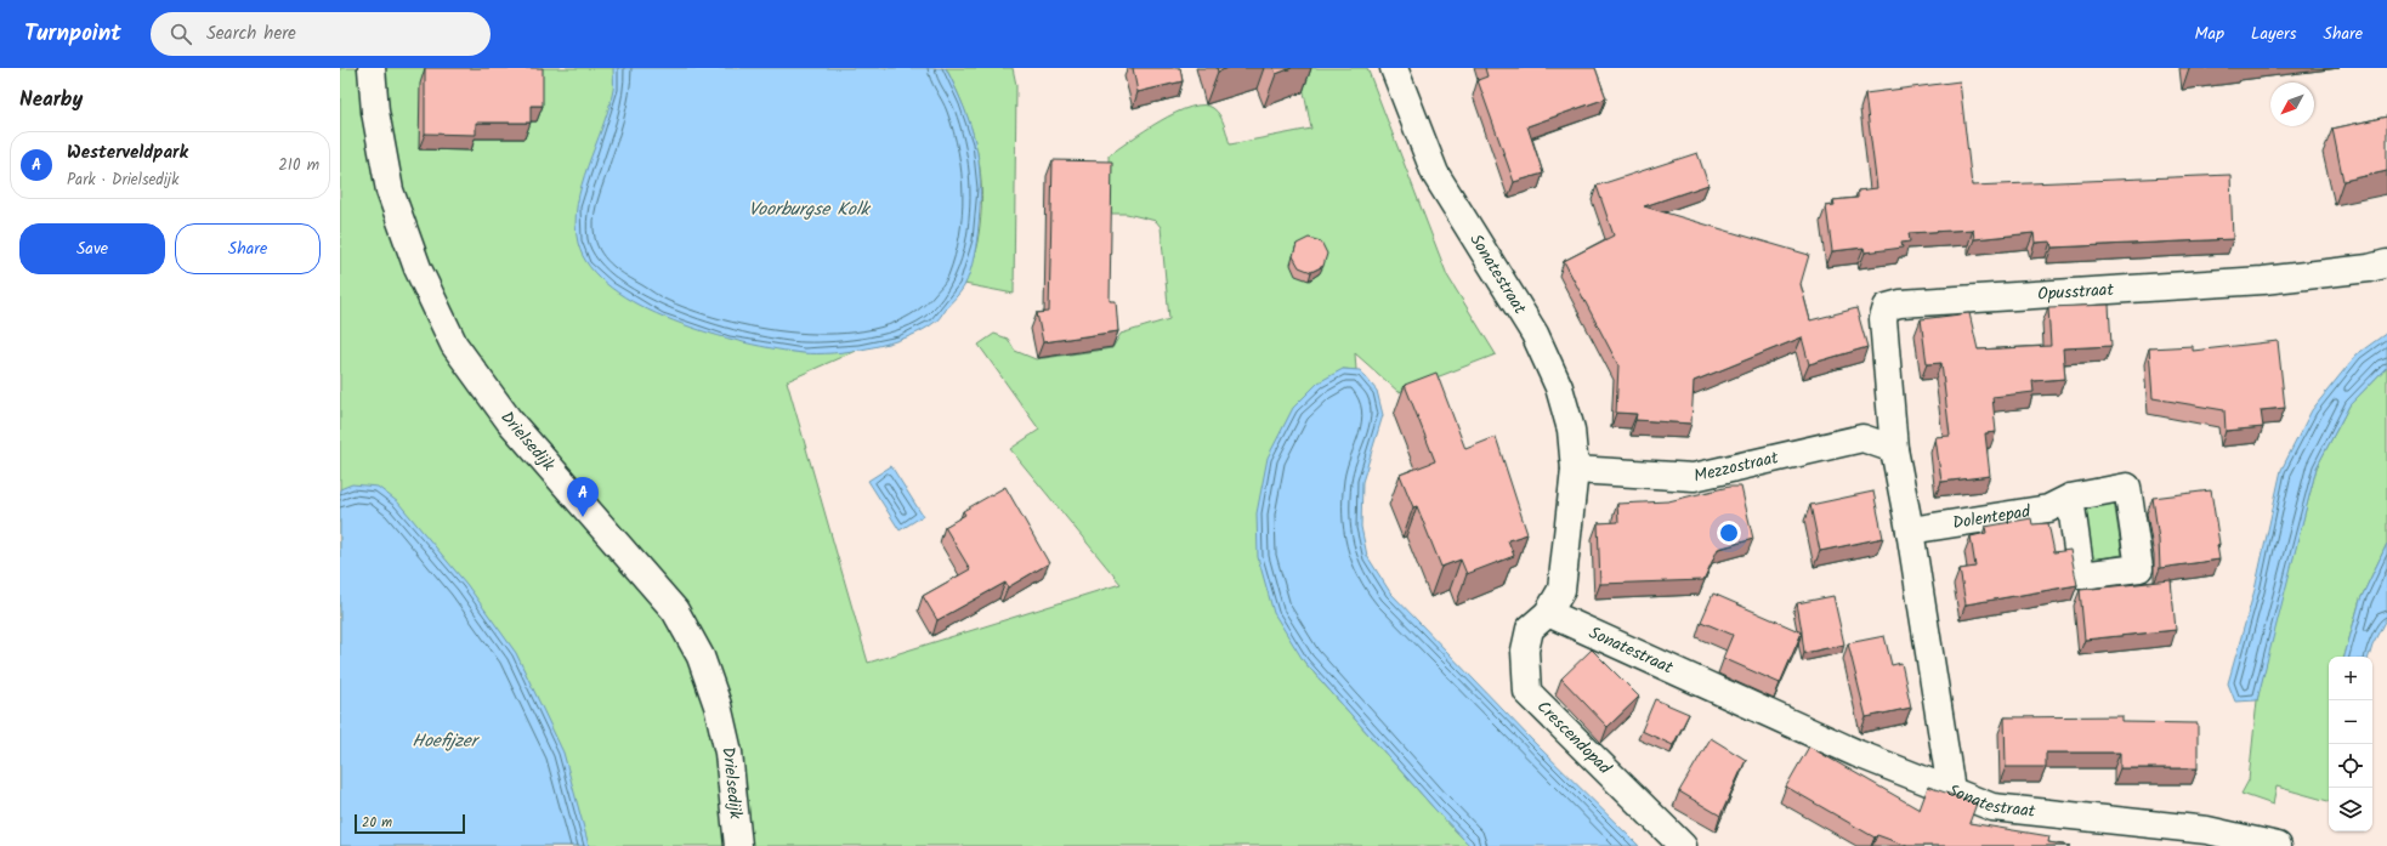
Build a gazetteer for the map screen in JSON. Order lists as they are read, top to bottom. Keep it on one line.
{"streets":{"street":["Sonatestraat","Opusstraat","Drielsedijk","Mezzostraat","Dolentepad","Crescendopad"]},"crossings":[["Sonatestraat","Mezzostraat"],["Sonatestraat","Crescendopad"],["Opusstraat","Mezzostraat"]],"water":["Voorburgse Kolk","Hoefijzer"],"scale_bar":"20 m","north":"bottom left","page":{"header":"Turnpoint","search":"Search here","nav":["Map","Layers","Share"],"heading":"Nearby","list":[{"mark":"A","name":"Westerveldpark","note":"Park · Drielsedijk","value":"210 m"}],"buttons":["Save","Share"],"pins":"A","map_buttons":["+","−"],"scale":"20 m"}}
